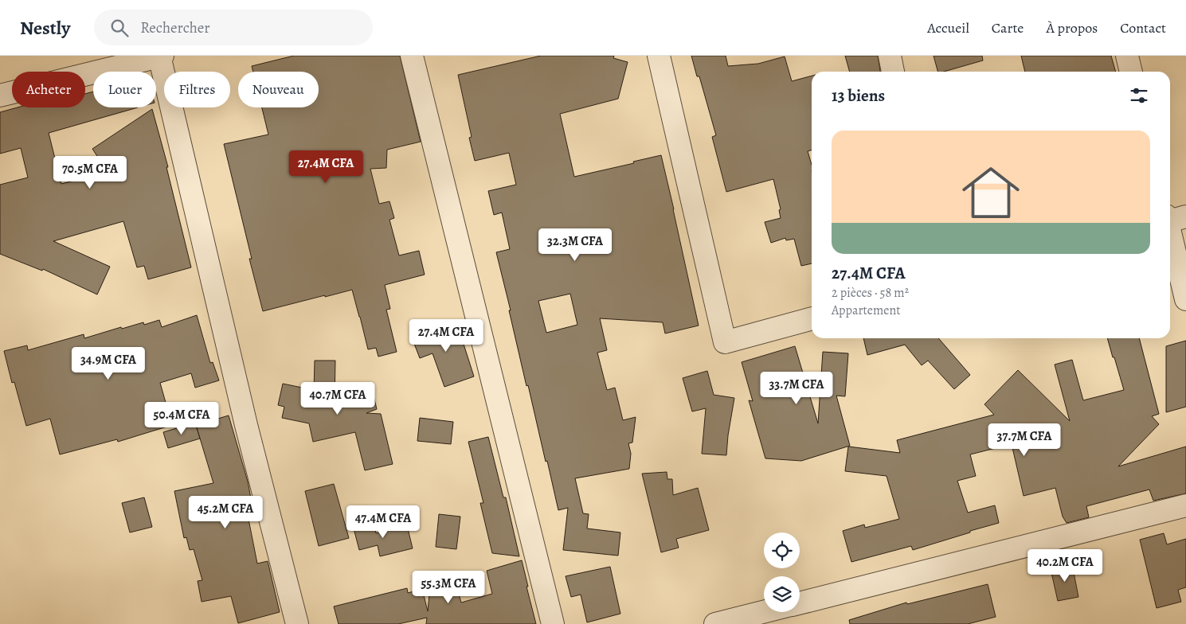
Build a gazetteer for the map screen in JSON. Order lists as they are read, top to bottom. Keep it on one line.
{"page":{"header":"Nestly","search":"Rechercher","nav":["Accueil","Carte","À propos","Contact"],"chip":["Acheter","Louer","Filtres","Nouveau"],"heading":"13 biens","list":[{"name":"27.4M CFA","note":"2 pièces · 58 m² · Appartement"}],"price":["27.4M CFA","70.5M CFA","32.3M CFA","27.4M CFA","34.9M CFA","33.7M CFA","40.7M CFA","50.4M CFA","37.7M CFA","45.2M CFA","47.4M CFA","40.2M CFA","55.3M CFA"]}}
